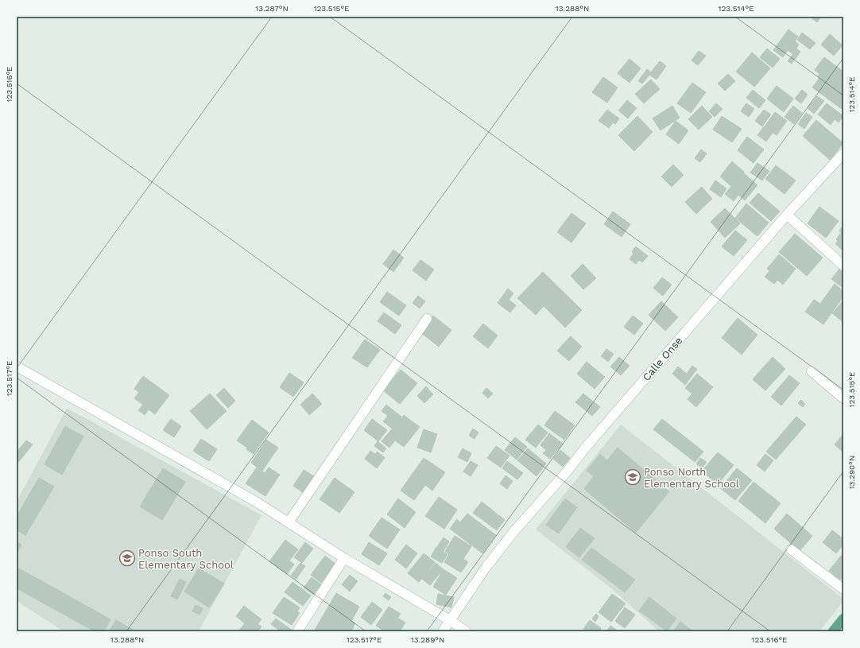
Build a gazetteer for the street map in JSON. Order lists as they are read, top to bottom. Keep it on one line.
{"streets":{"street":["Calle Onse"]},"places":{"school or university":["Ponso North Elementary School","Ponso South Elementary School"]},"coordinates":["13.287°N","123.515°E","13.288°N","123.514°E","123.516°E","123.517°E","13.290°N","13.289°N"]}
